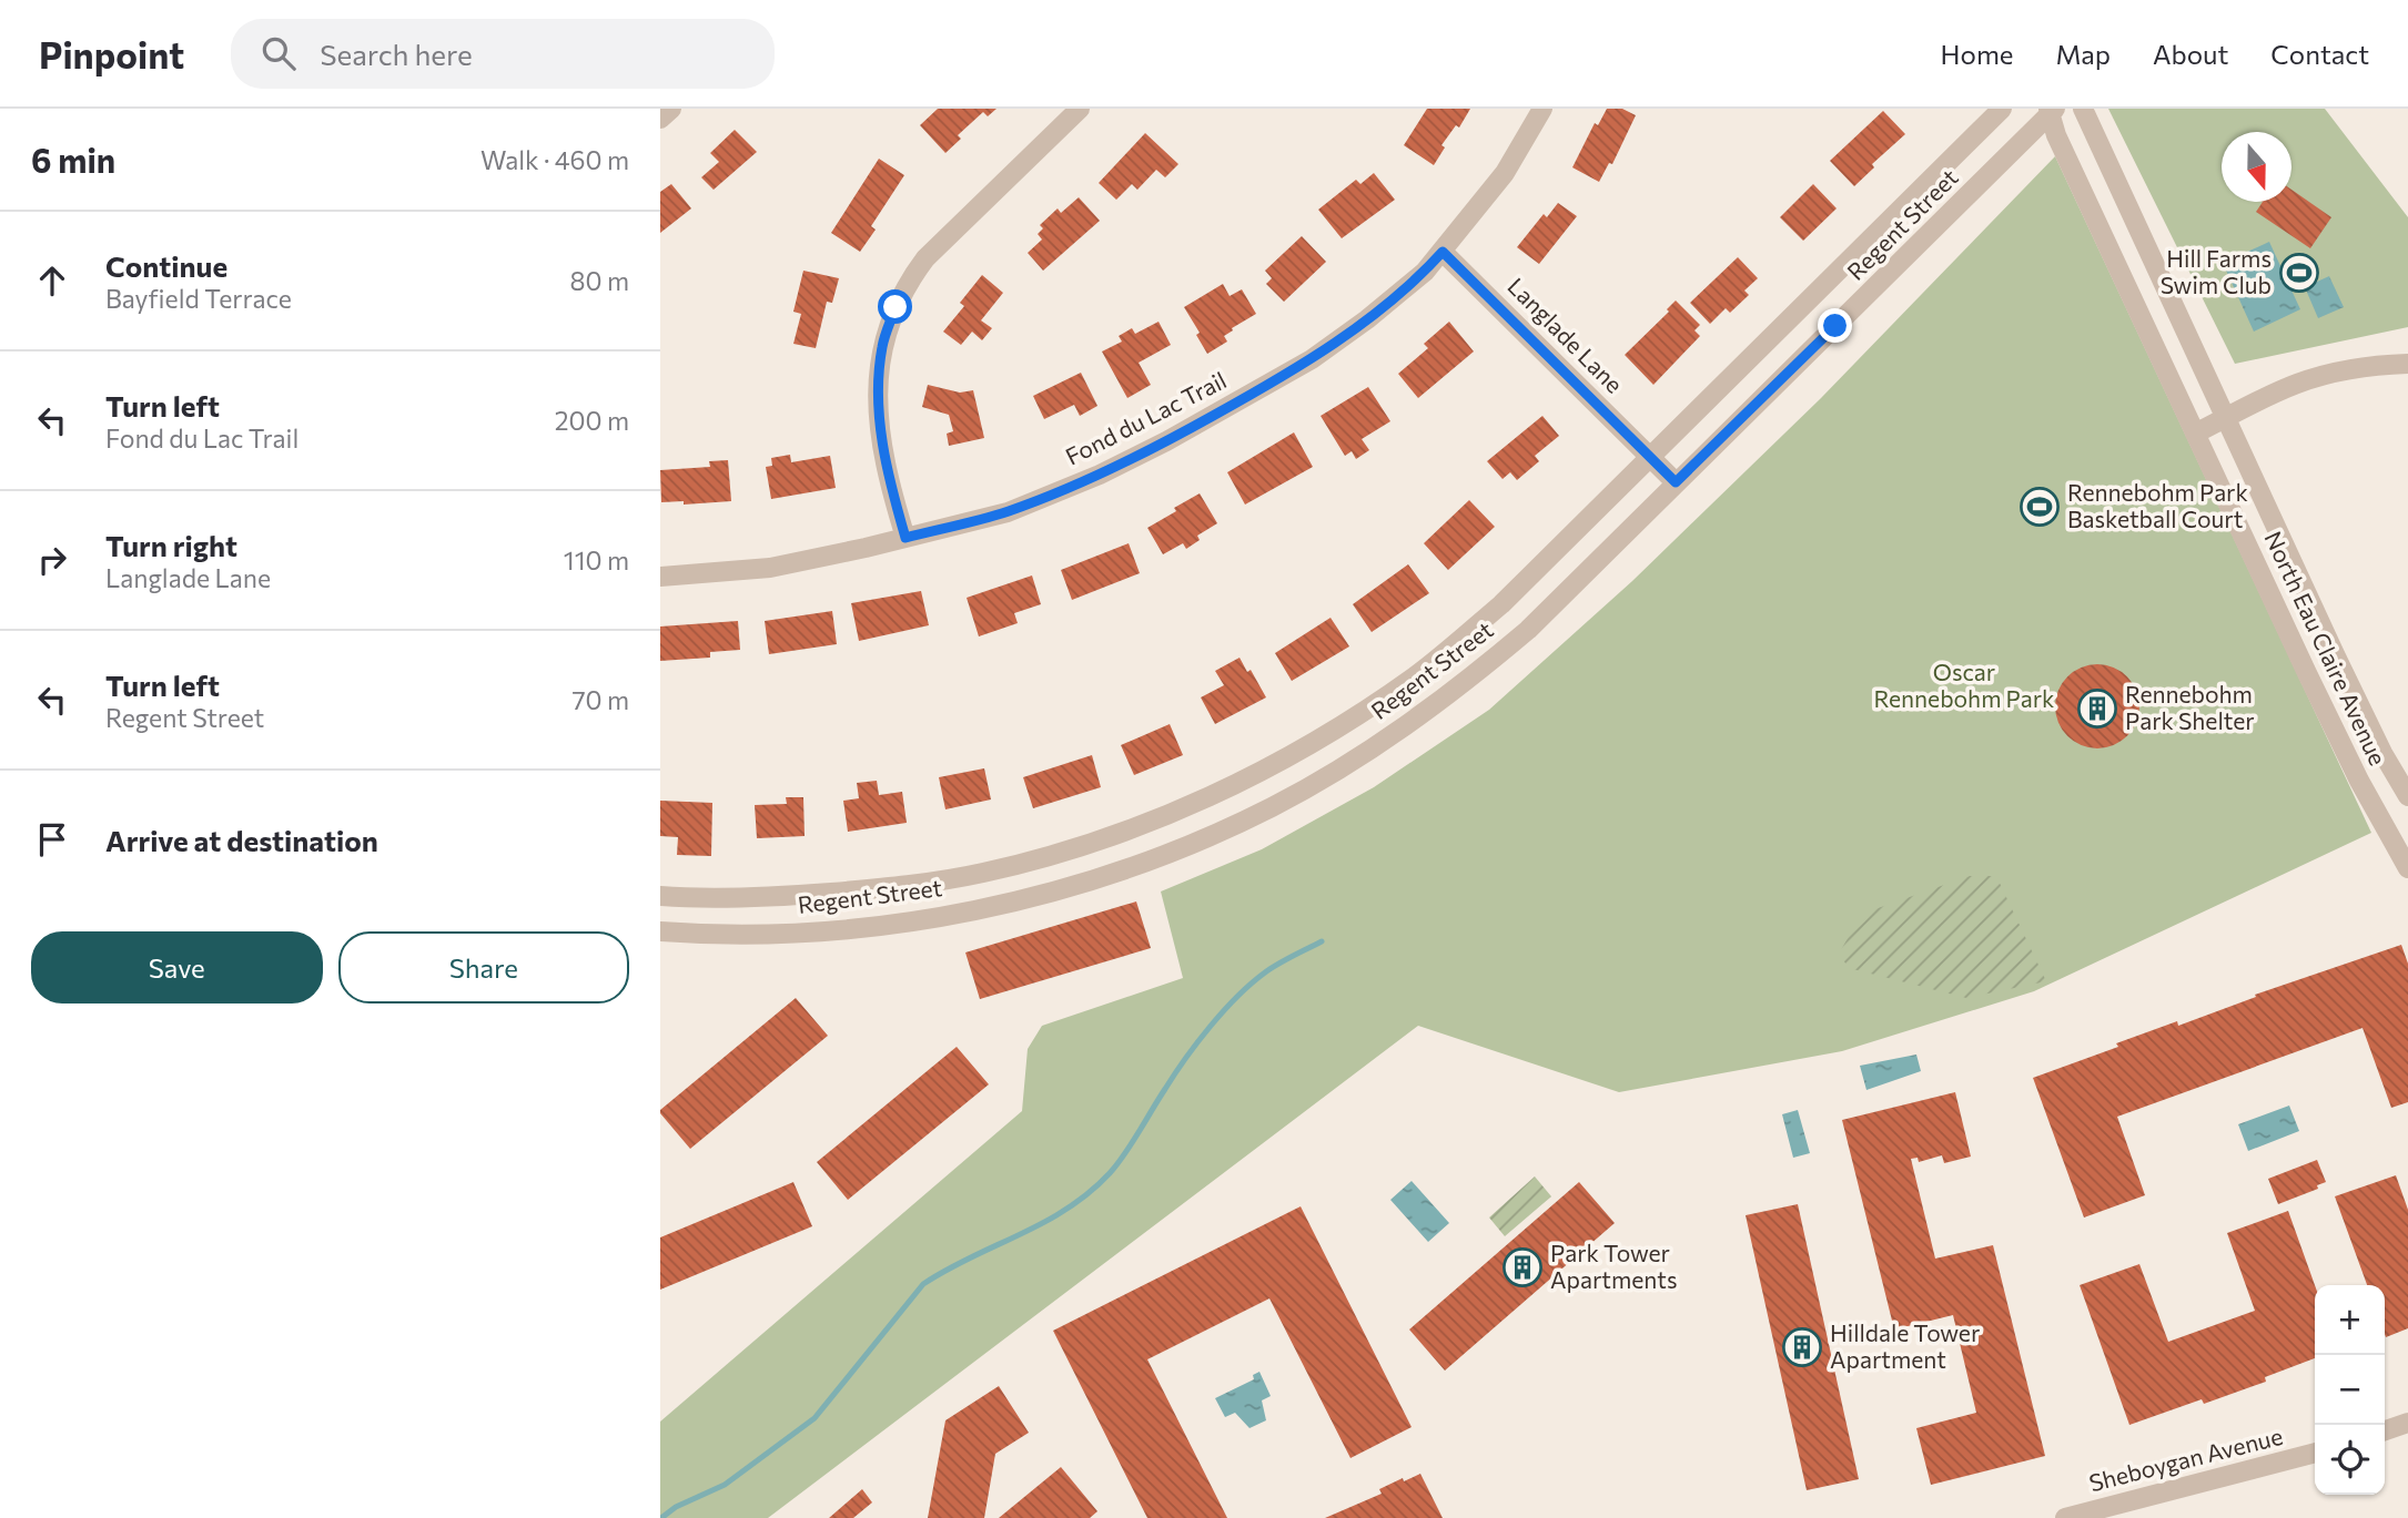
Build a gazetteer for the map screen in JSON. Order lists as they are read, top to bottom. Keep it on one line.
{"streets":{"street":["Regent Street","Langlade Lane","Fond du Lac Trail","North Eau Claire Avenue","Sheboygan Avenue"]},"crossings":[["Regent Street","Langlade Lane"],["Regent Street","North Eau Claire Avenue"],["Langlade Lane","Fond du Lac Trail"]],"parks":["Oscar Rennebohm Park"],"places":{"sports":["Hill Farms Swim Club","Rennebohm Park Basketball Court"],"building":["Rennebohm Park Shelter","Park Tower Apartments","Hilldale Tower Apartment"]},"north":"bottom","page":{"header":"Pinpoint","search":"Search here","nav":["Home","Map","About","Contact"],"heading":["6 min","Walk · 460 m"],"list":[["Continue","Bayfield Terrace","80 m"],["Turn left","Fond du Lac Trail","200 m"],["Turn right","Langlade Lane","110 m"],["Turn left","Regent Street","70 m"],"Arrive at destination"],"buttons":["Save","Share"],"map_buttons":["+","−"]}}
